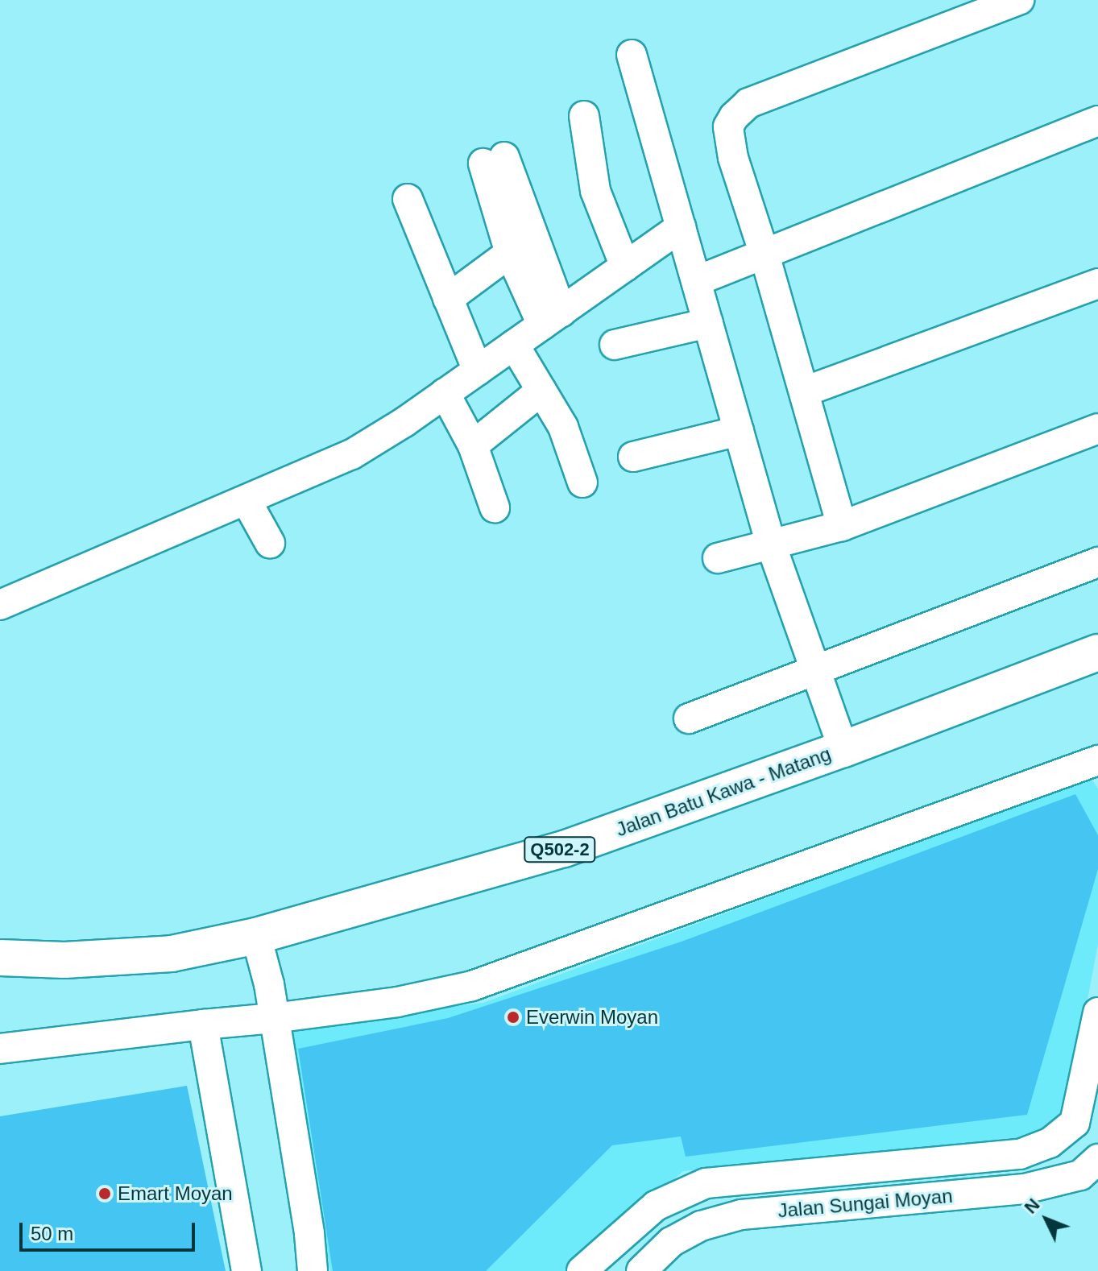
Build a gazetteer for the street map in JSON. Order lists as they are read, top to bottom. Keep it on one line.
{"streets":{"main road":["Jalan Batu Kawa - Matang","Q502-2"],"street":["Jalan Sungai Moyan"]},"places":["Everwin Moyan","Emart Moyan"],"scale_bar":"50 m","north":"top left"}
